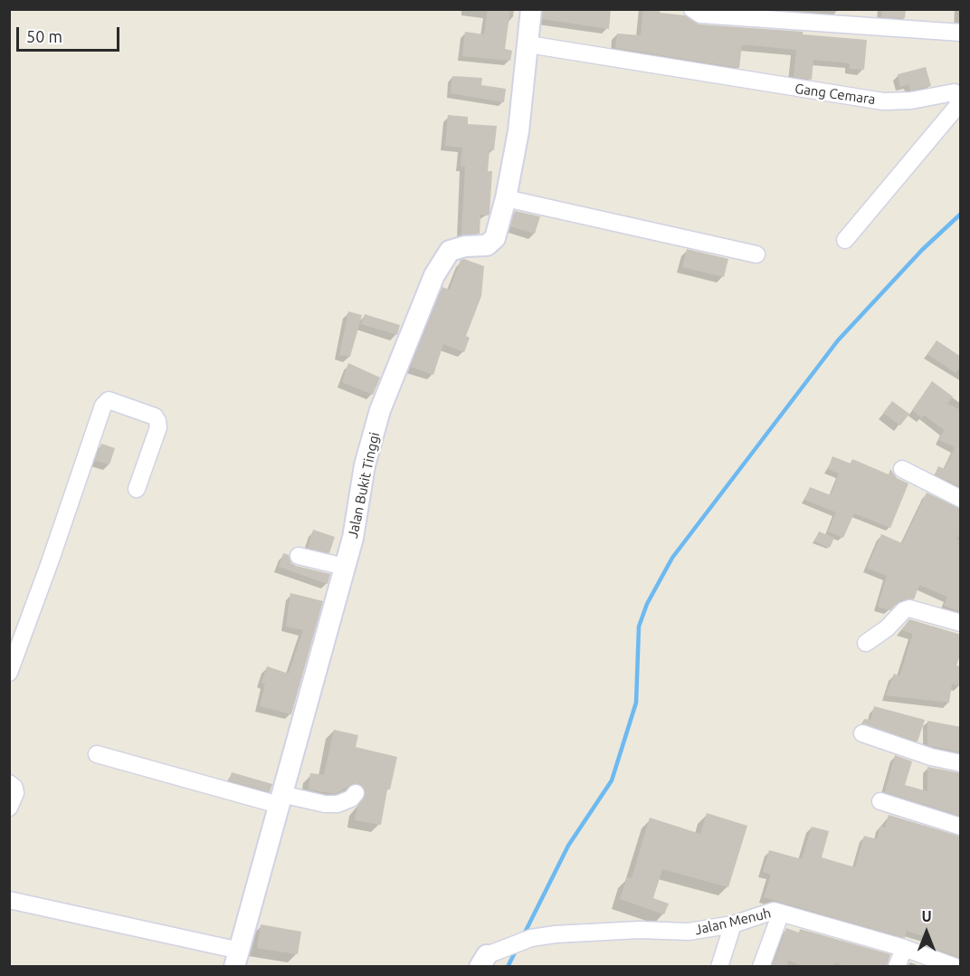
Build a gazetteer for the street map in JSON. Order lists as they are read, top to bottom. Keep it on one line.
{"streets":{"street":["Gang Cemara","Jalan Bukit Tinggi","Jalan Menuh"]},"crossings":[["Gang Cemara","Jalan Bukit Tinggi"]],"scale_bar":"50 m","north":"top"}
